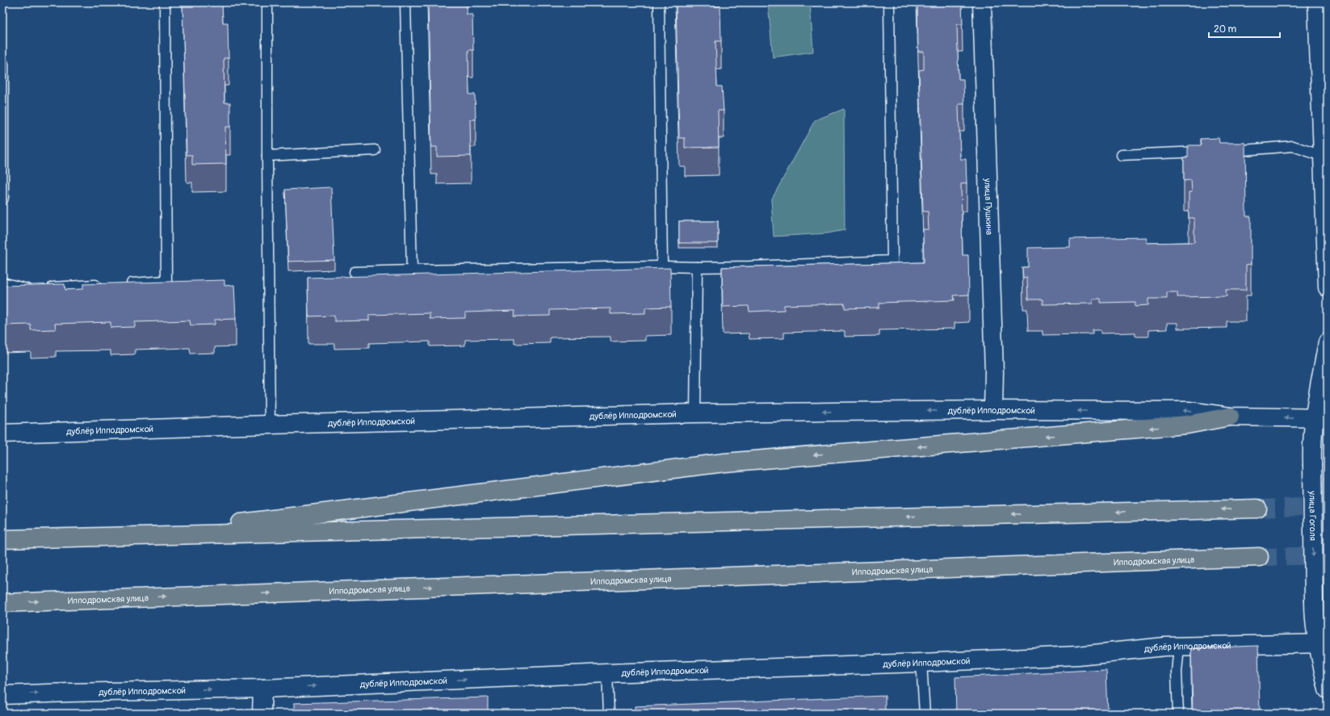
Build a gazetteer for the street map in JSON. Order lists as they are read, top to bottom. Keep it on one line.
{"streets":{"highway":["Ипподромская улица"],"street":["улица Пушкина","дублёр Ипподромской","улица Гоголя"]},"crossings":[["улица Пушкина","дублёр Ипподромской"],["дублёр Ипподромской","улица Гоголя"]],"one_way":["улица Гоголя"],"scale_bar":"20 m"}
